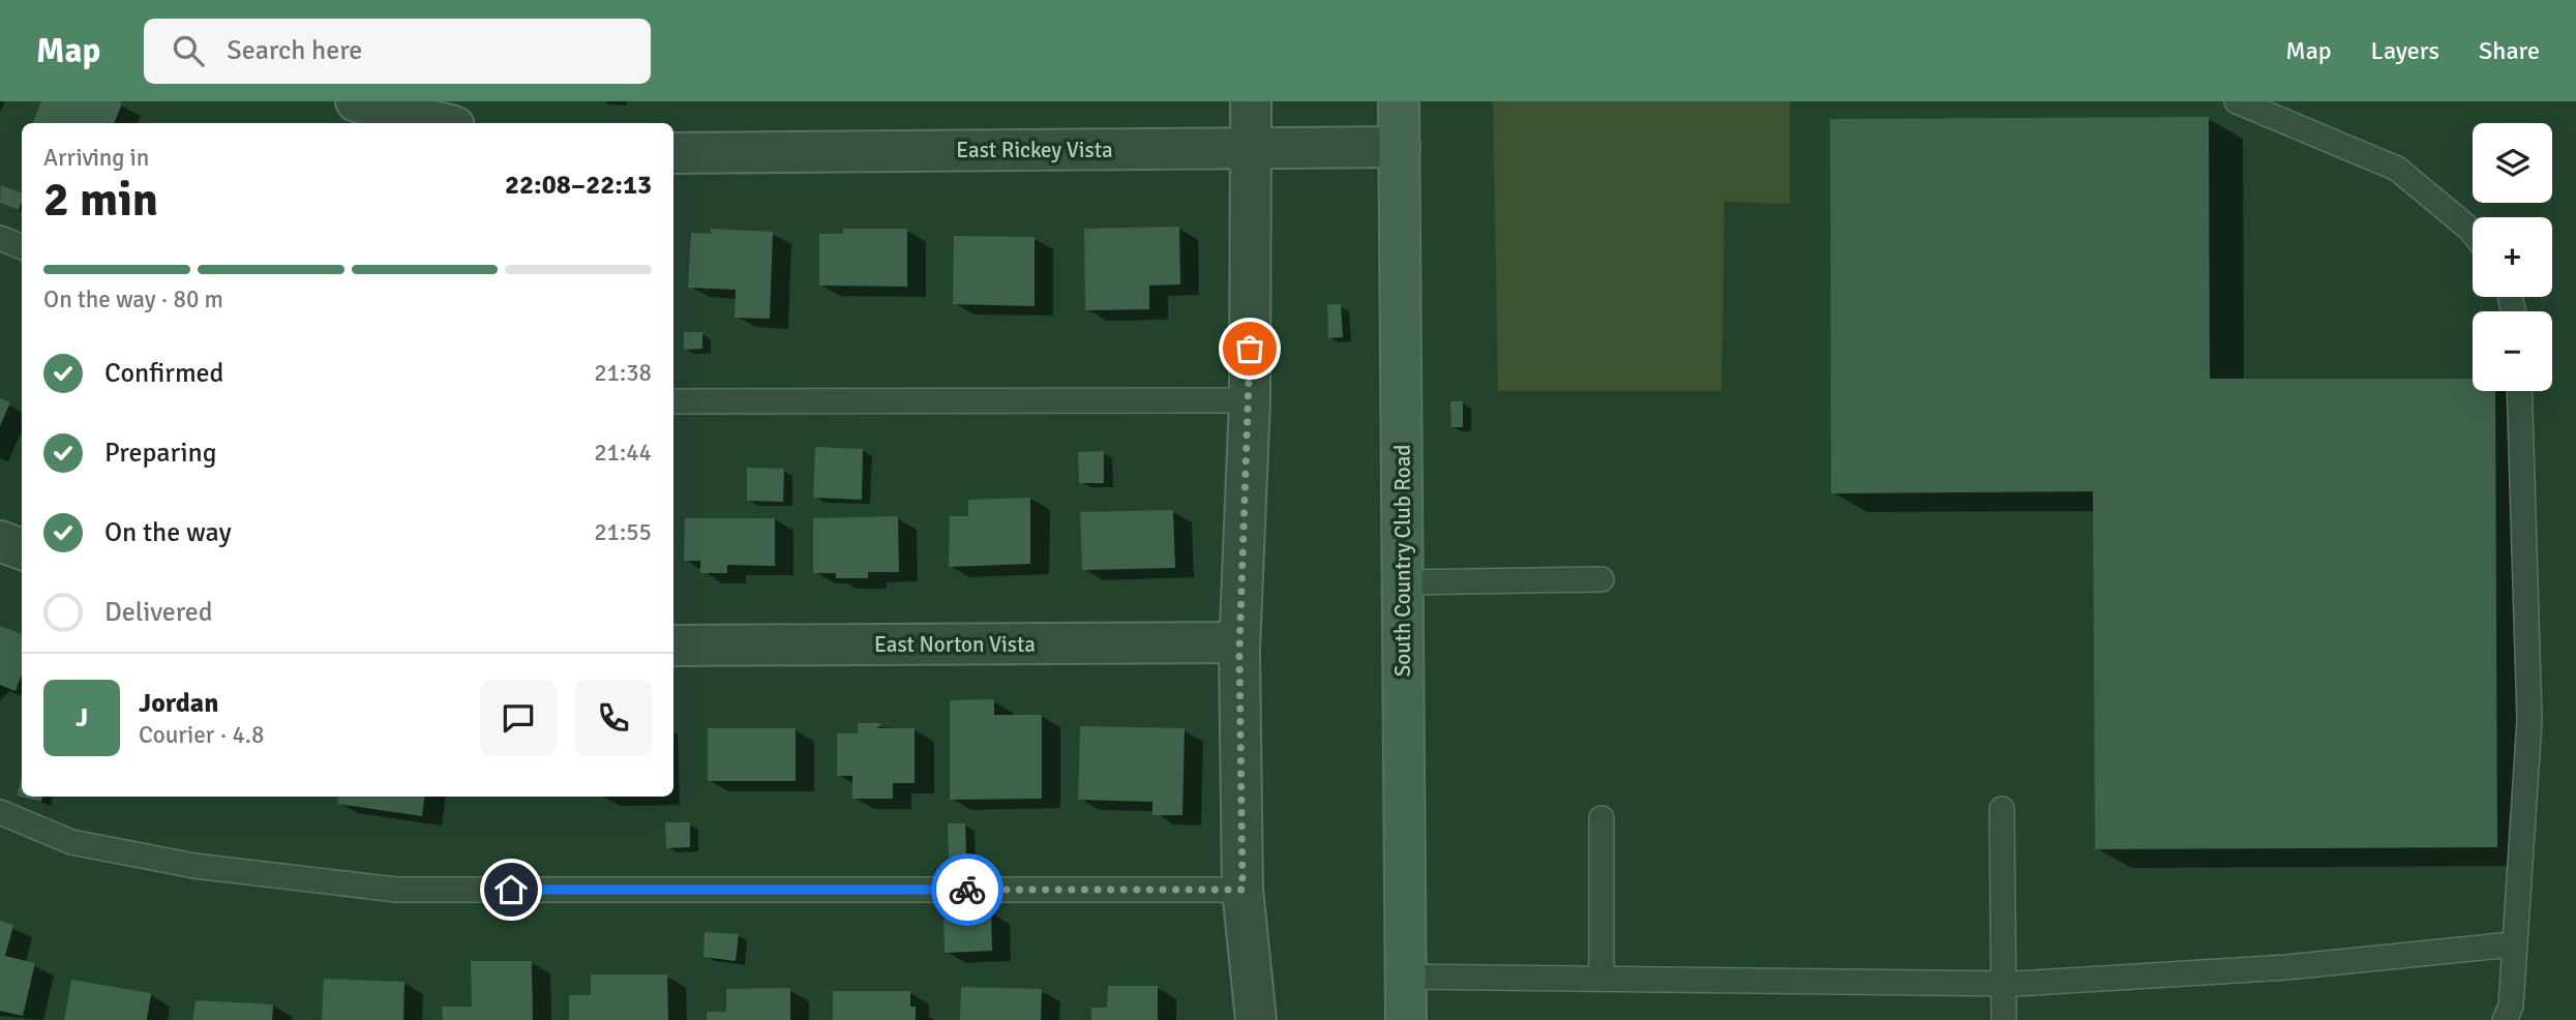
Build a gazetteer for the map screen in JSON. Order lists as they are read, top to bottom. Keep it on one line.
{"streets":{"street":["East Rickey Vista","South Country Club Road","East Norton Vista"]},"crossings":[["East Rickey Vista","South Country Club Road"]],"page":{"header":"Map","search":"Search here","nav":["Map","Layers","Share"],"map_buttons":["+","−"],"heading":["2 min","Arriving in","22:08–22:13"],"panel":["Jordan","Courier · 4.8"],"bar":"On the way · 80 m","list":[["Confirmed","21:38"],["Preparing","21:44"],["On the way","21:55"],"Delivered"],"round":"J"}}
